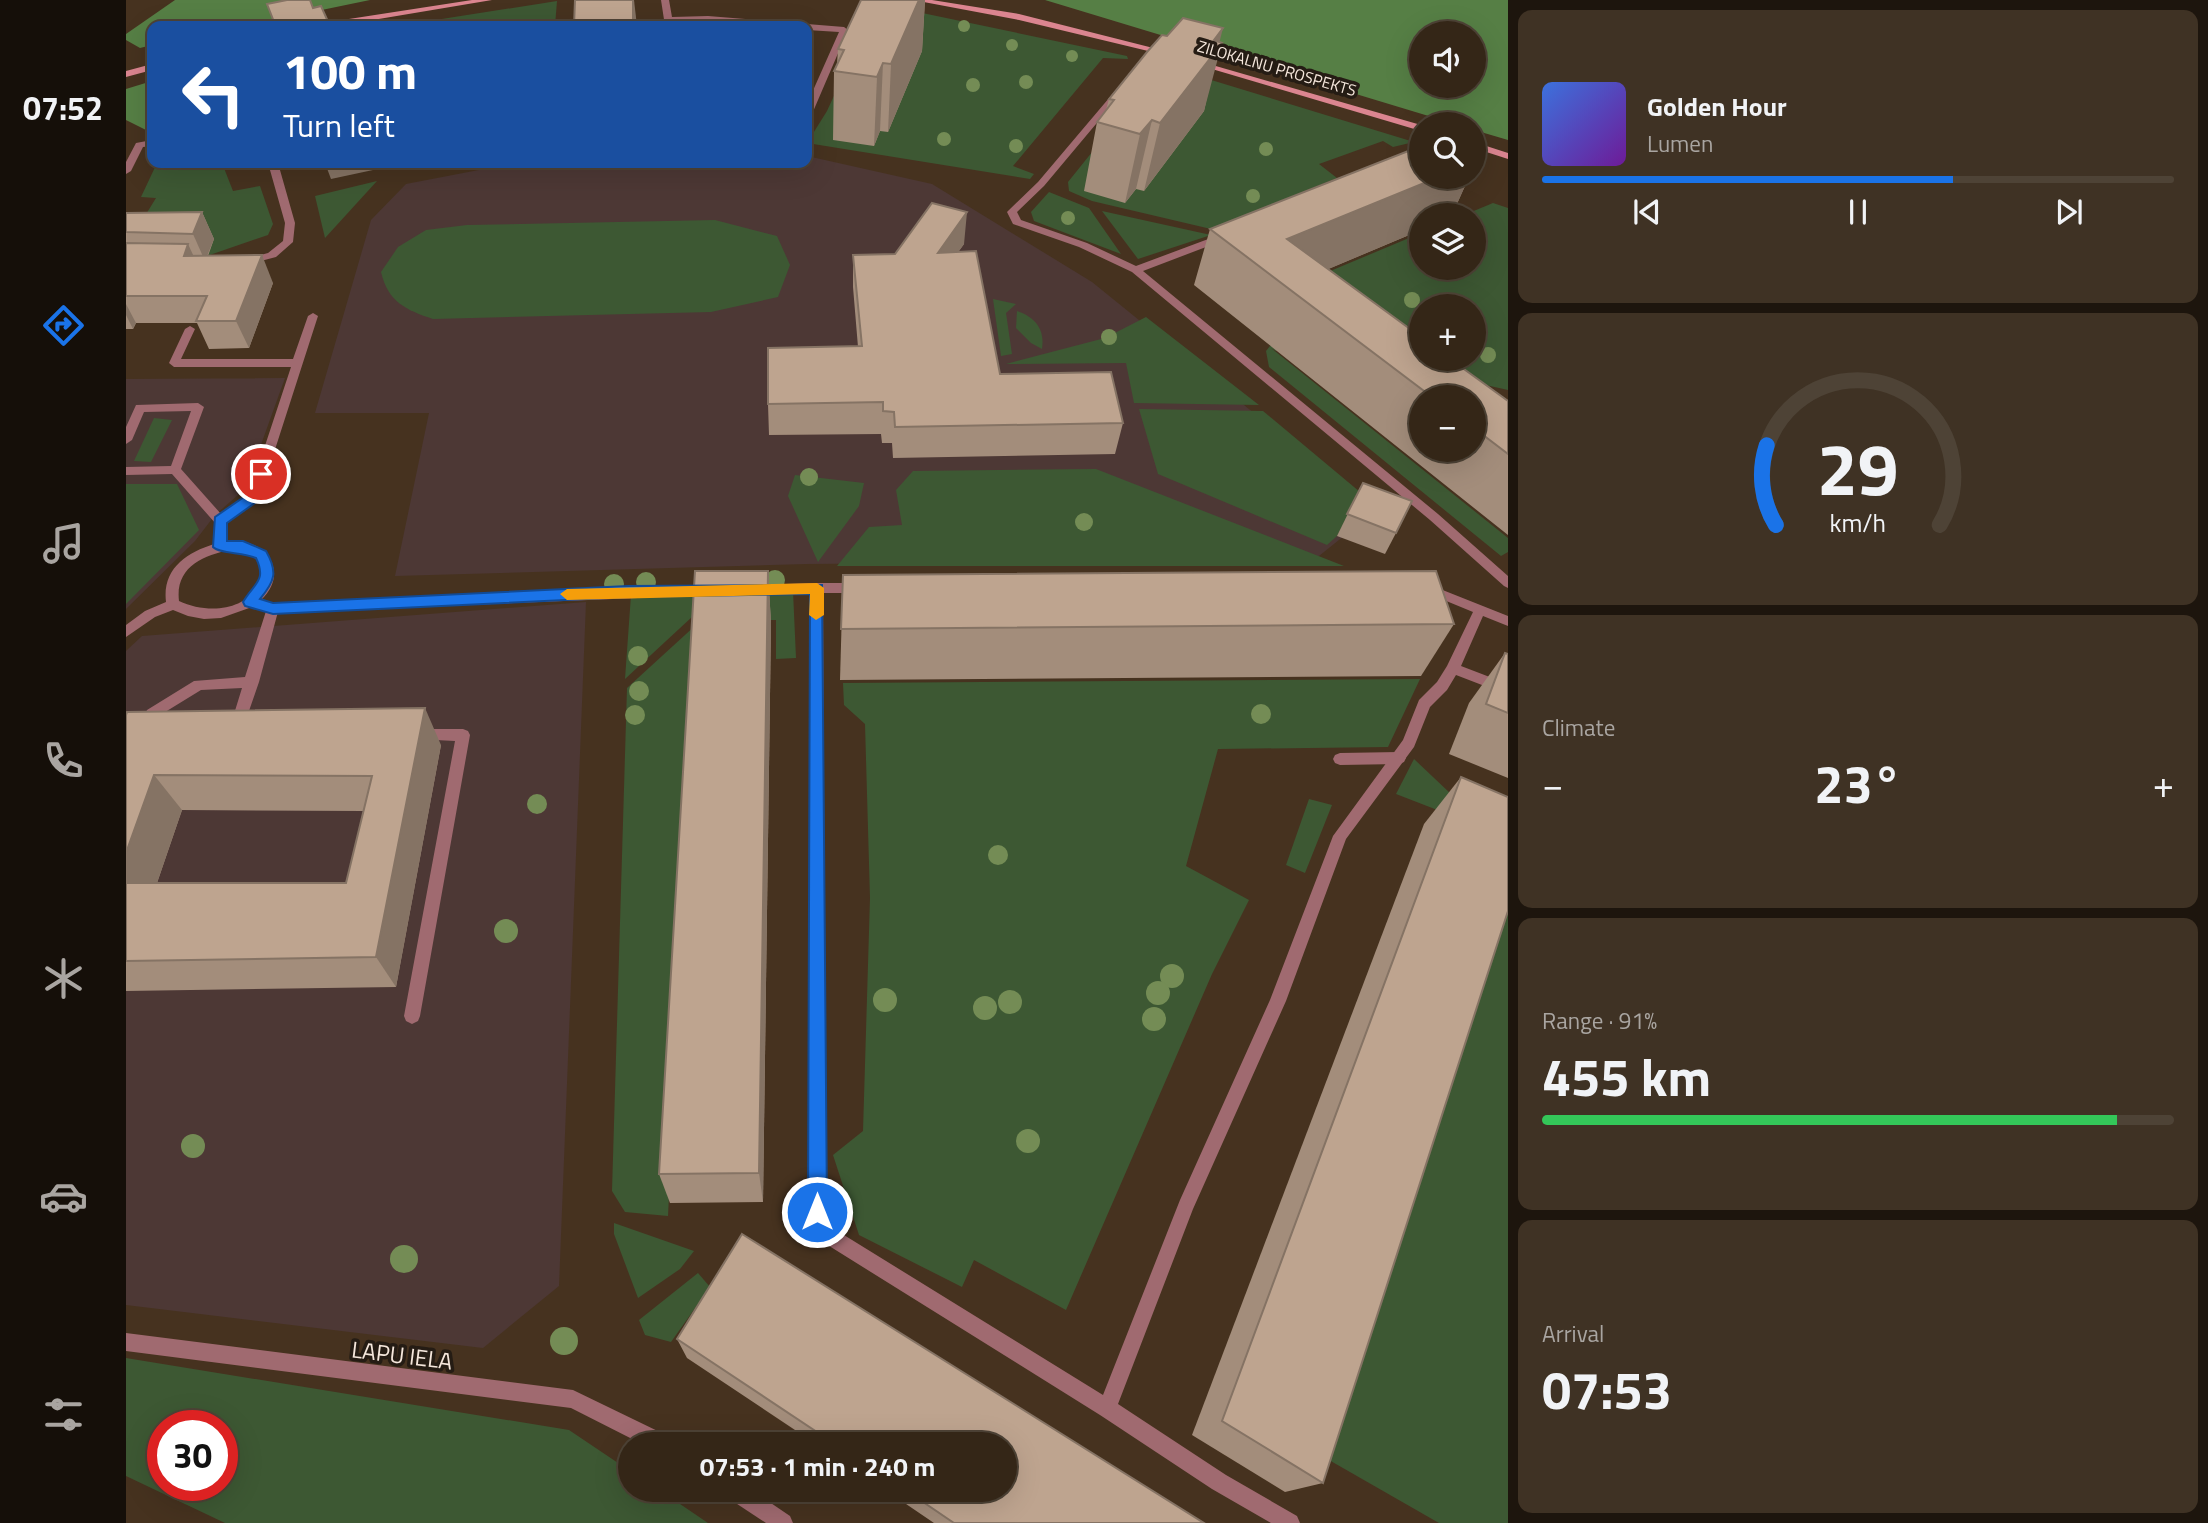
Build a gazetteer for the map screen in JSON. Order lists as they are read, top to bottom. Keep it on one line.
{"streets":{"main road":["ZILOKALNU PROSPEKTS"],"street":["LAPU IELA"]},"page":{"tabs":"07:52","map_buttons":["+","−"],"turn":["100 m","Turn left"],"song":["Golden Hour","Lumen"],"tile":["Climate",["Range · 91%","455 km"],["Arrival","07:53"]],"heat":["−","23°","+"],"limit":"30","trip":"07:53 · 1 min · 240 m","gauge":["29","km/h"]}}
